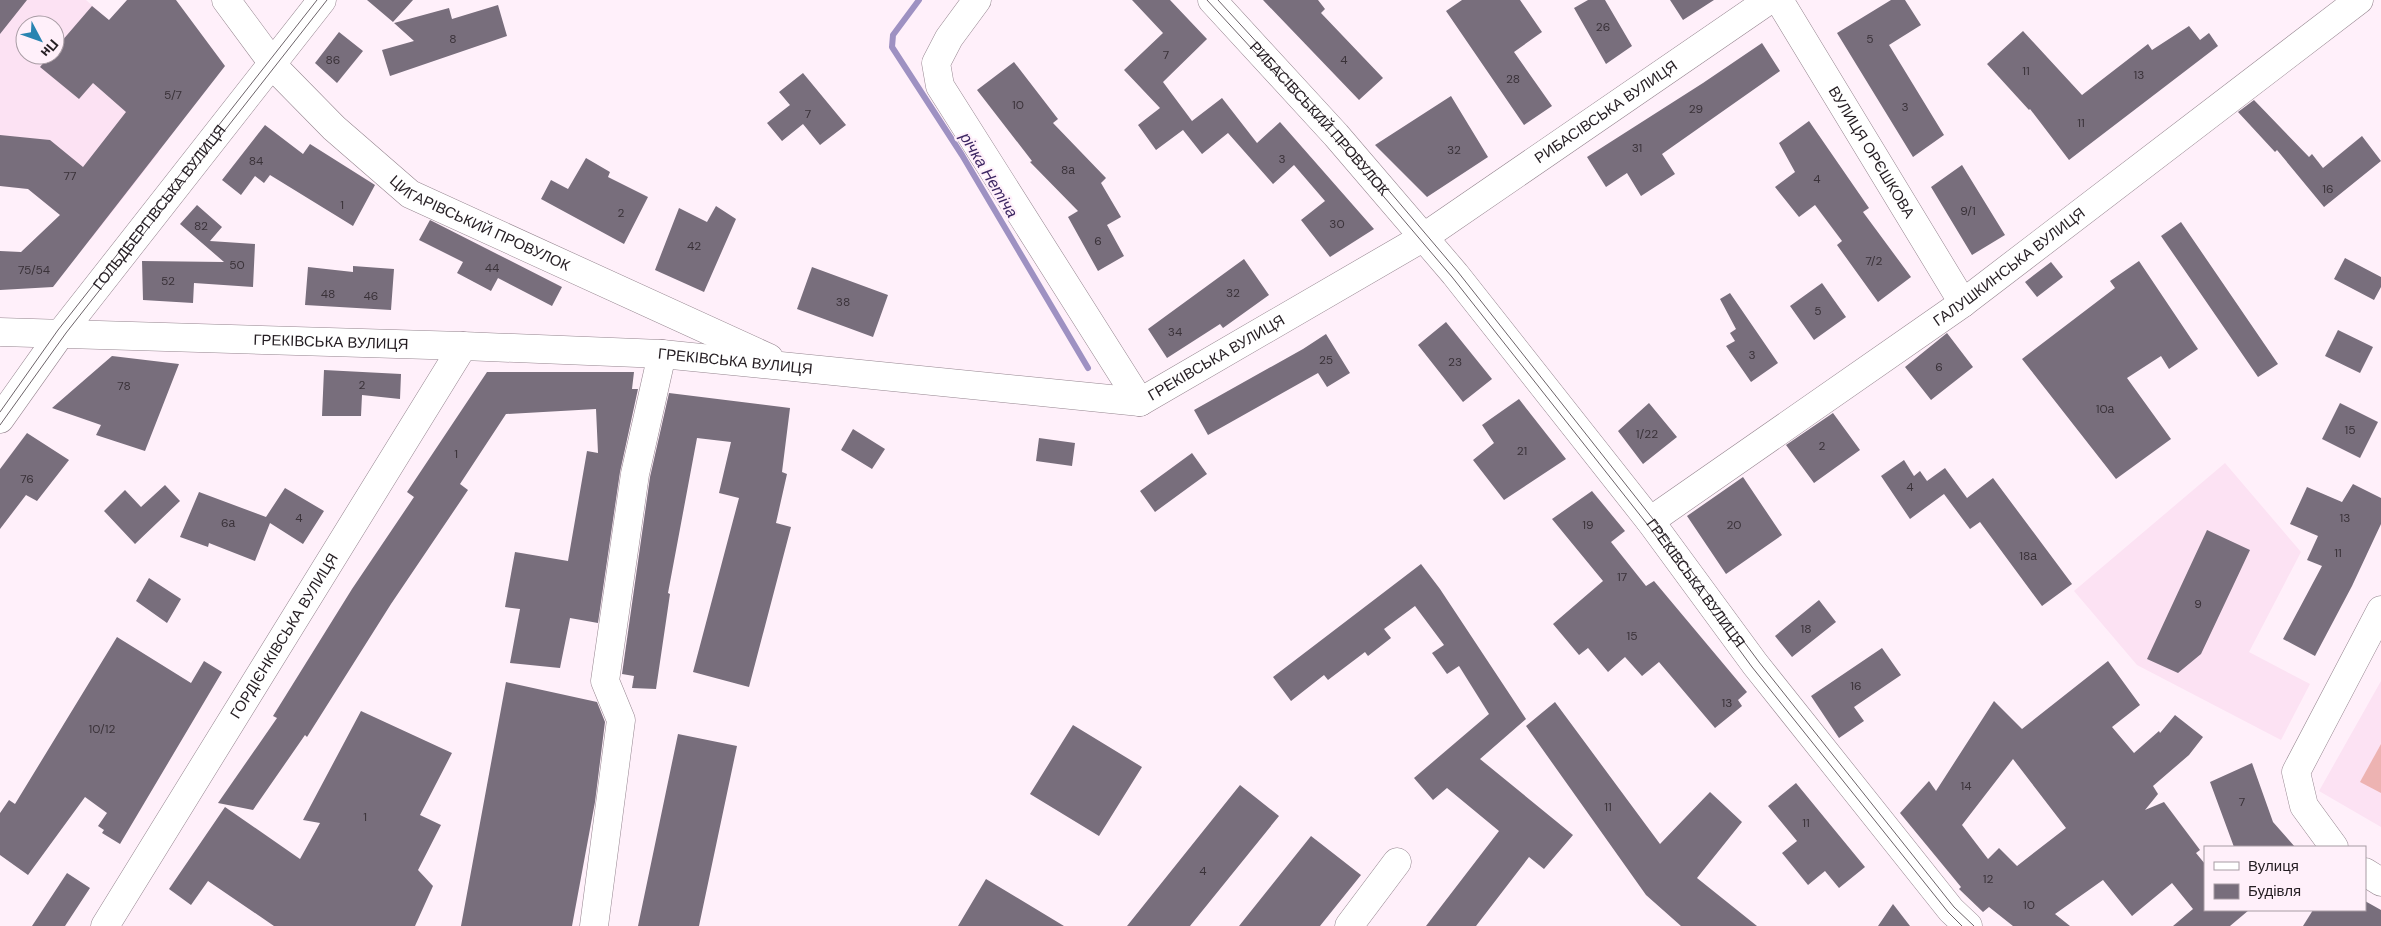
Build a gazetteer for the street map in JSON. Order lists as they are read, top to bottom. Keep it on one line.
{"streets":{"street":["РИБАСІВСЬКА ВУЛИЦЯ","РИБАСІВСЬКИЙ ПРОВУЛОК","ВУЛИЦЯ ОРЄШКОВА","ГОЛЬДБЕРГІВСЬКА ВУЛИЦЯ","ЦИГАРІВСЬКИЙ ПРОВУЛОК","ГАЛУШКИНСЬКА ВУЛИЦЯ","ГРЕКІВСЬКА ВУЛИЦЯ","ГОРДІЄНКІВСЬКА ВУЛИЦЯ"]},"crossings":[["РИБАСІВСЬКА ВУЛИЦЯ","РИБАСІВСЬКИЙ ПРОВУЛОК"],["РИБАСІВСЬКА ВУЛИЦЯ","ГРЕКІВСЬКА ВУЛИЦЯ"],["РИБАСІВСЬКИЙ ПРОВУЛОК","ГРЕКІВСЬКА ВУЛИЦЯ"],["ВУЛИЦЯ ОРЄШКОВА","ГАЛУШКИНСЬКА ВУЛИЦЯ"],["ГОЛЬДБЕРГІВСЬКА ВУЛИЦЯ","ЦИГАРІВСЬКИЙ ПРОВУЛОК"],["ГОЛЬДБЕРГІВСЬКА ВУЛИЦЯ","ГРЕКІВСЬКА ВУЛИЦЯ"],["ЦИГАРІВСЬКИЙ ПРОВУЛОК","ГРЕКІВСЬКА ВУЛИЦЯ"],["ГАЛУШКИНСЬКА ВУЛИЦЯ","ГРЕКІВСЬКА ВУЛИЦЯ"],["ГРЕКІВСЬКА ВУЛИЦЯ","ГОРДІЄНКІВСЬКА ВУЛИЦЯ"]],"water":["річка Нетіча"],"house_numbers":["26","8","5","7","86","4","11","13","28","5/7","10","3","29","7","11","31","32","3","84","8а","77","4","16","1","9/1","2","30","82","6","42","7/2","50","44","75/54","52","32","48","46","38","5","34","3","25","23","6","2","78","10а","15","1/22","2","21","1","76","4","4","13","6а","19","20","11","18а","17","9","18","15","16","13","10/12","14","7","11","1","11","4","12","10"],"legend":["Вулиця","Будівля"],"north":"bottom right"}
